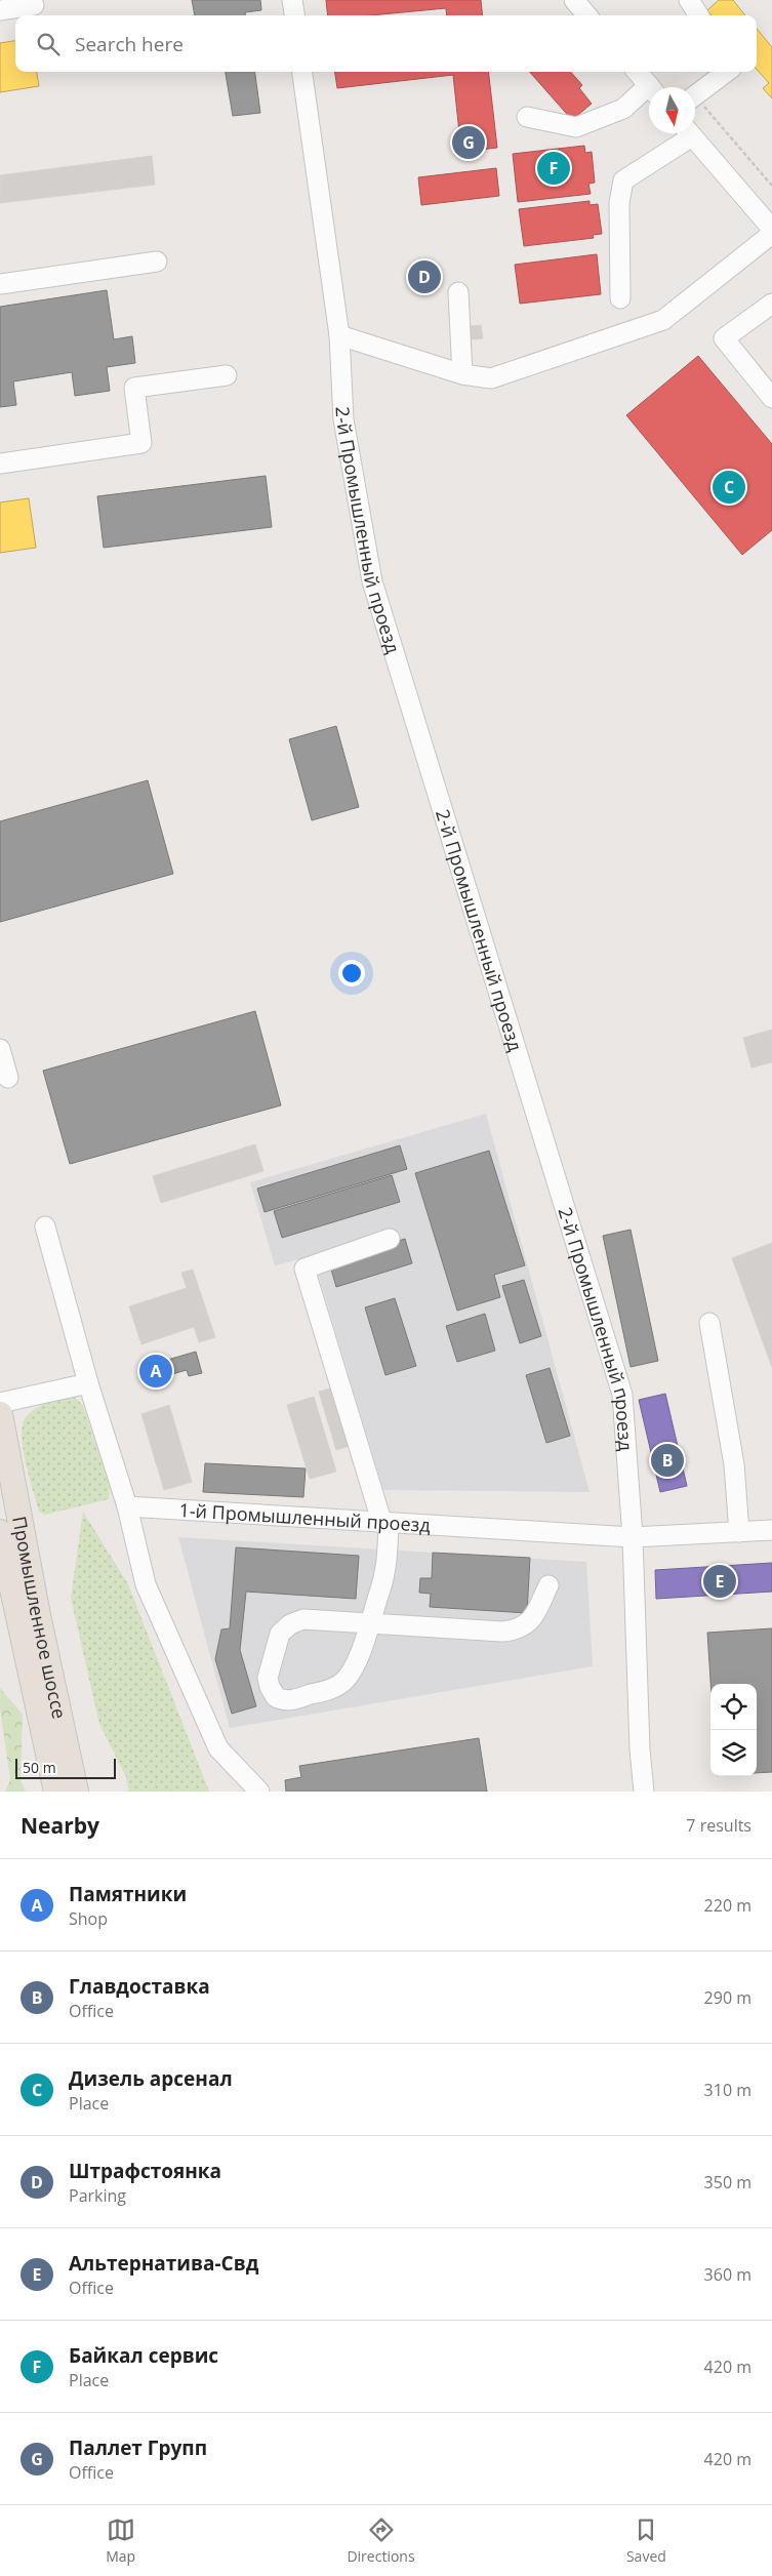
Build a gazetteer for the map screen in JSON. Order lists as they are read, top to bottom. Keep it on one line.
{"streets":{"main road":["Промышленное шоссе"],"street":["2-й Промышленный проезд","1-й Промышленный проезд"]},"crossings":[["2-й Промышленный проезд","1-й Промышленный проезд"]],"scale_bar":"50 m","north":"bottom","page":{"search":"Search here","pins":["G","F","D","C","A","B","E"],"scale":"50 m","heading":["Nearby","7 results"],"list":[{"mark":"A","name":"Памятники","note":"Shop","value":"220 m"},{"mark":"B","name":"Главдоставка","note":"Office","value":"290 m"},{"mark":"C","name":"Дизель арсенал","note":"Place","value":"310 m"},{"mark":"D","name":"Штрафстоянка","note":"Parking","value":"350 m"},{"mark":"E","name":"Альтернатива-Свд","note":"Office","value":"360 m"},{"mark":"F","name":"Байкал сервис","note":"Place","value":"420 m"},{"mark":"G","name":"Паллет Групп","note":"Office","value":"420 m"}],"nav":["Map","Directions","Saved"]}}
